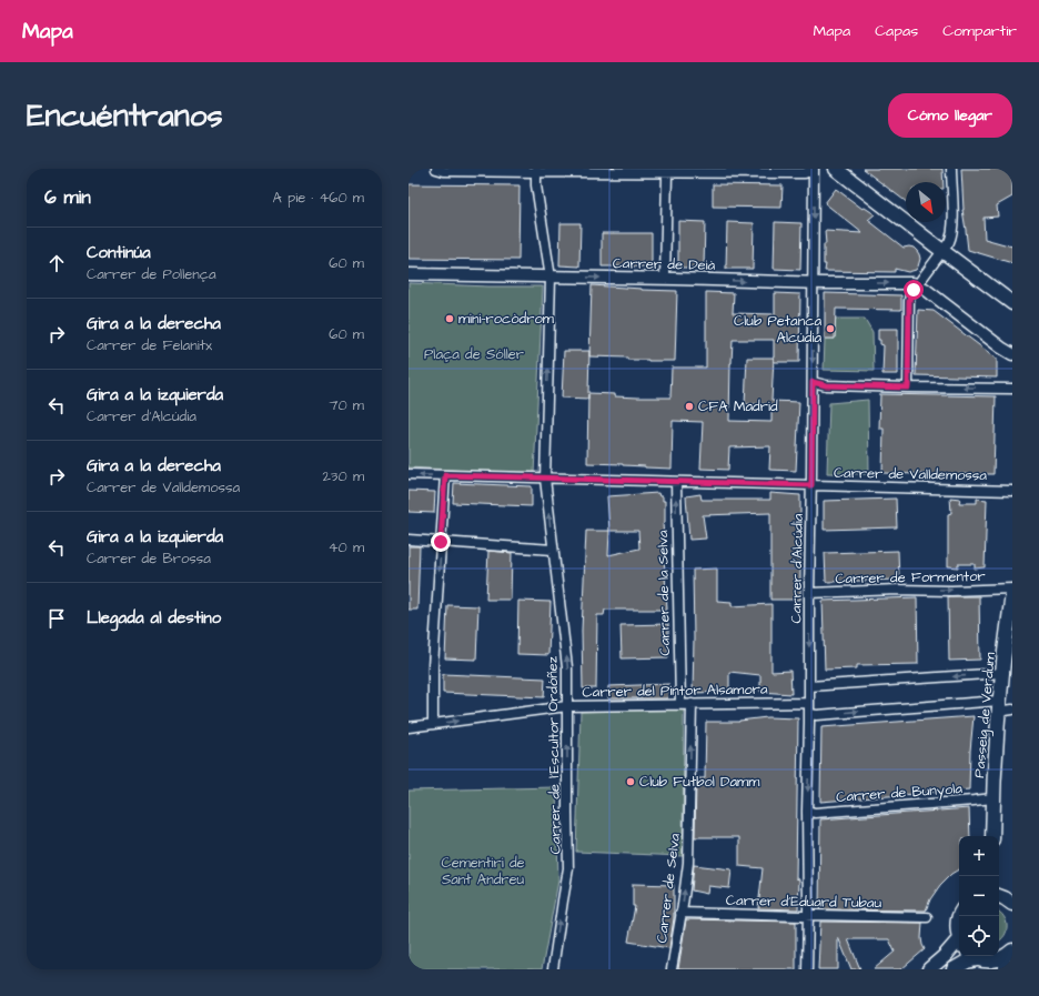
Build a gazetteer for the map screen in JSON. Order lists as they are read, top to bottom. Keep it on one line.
{"streets":{"main road":["Passeig de Verdum"],"street":["Carrer de Deià","Carrer de Valldemossa","Carrer d'Alcúdia","Carrer de Formentor","Carrer de la Selva","Carrer del Pintor Alsamora","Carrer de l'Escultor Ordóñez","Carrer de Bunyola","Carrer de Selva","Carrer d'Eduard Tubau"]},"crossings":[["Carrer de Deià","Carrer d'Alcúdia"],["Carrer de Deià","Carrer de l'Escultor Ordóñez"],["Carrer de Valldemossa","Carrer d'Alcúdia"],["Carrer de Valldemossa","Carrer de la Selva"],["Carrer de Valldemossa","Carrer de l'Escultor Ordóñez"],["Carrer d'Alcúdia","Carrer de Formentor"],["Carrer d'Alcúdia","Carrer del Pintor Alsamora"],["Carrer d'Alcúdia","Carrer de Bunyola"],["Carrer d'Alcúdia","Carrer d'Eduard Tubau"],["Carrer de la Selva","Carrer del Pintor Alsamora"],["Carrer del Pintor Alsamora","Carrer de l'Escultor Ordóñez"],["Carrer del Pintor Alsamora","Carrer de Selva"],["Passeig de Verdum","Carrer de Bunyola"],["Carrer de Selva","Carrer d'Eduard Tubau"]],"one_way":["Carrer de Deià","Carrer d'Alcúdia","Carrer de Formentor","Carrer de la Selva","Carrer de l'Escultor Ordóñez","Carrer de Selva"],"parks":["Plaça de Sóller","Cementiri de Sant Andreu"],"places":["mini-rocòdrom","Club Petanca Alcúdia","CFA Madrid","Club Futbol Damm"],"north":"bottom right","page":{"header":"Mapa","nav":["Mapa","Capas","Compartir"],"buttons":"Cómo llegar","title":"Encuéntranos","heading":["6 min","A pie · 460 m"],"list":[["Continúa","Carrer de Pollença","60 m"],["Gira a la derecha","Carrer de Felanitx","60 m"],["Gira a la izquierda","Carrer d'Alcúdia","70 m"],["Gira a la derecha","Carrer de Valldemossa","230 m"],["Gira a la izquierda","Carrer de Brossa","40 m"],"Llegada al destino"],"map_buttons":["+","−"]}}
